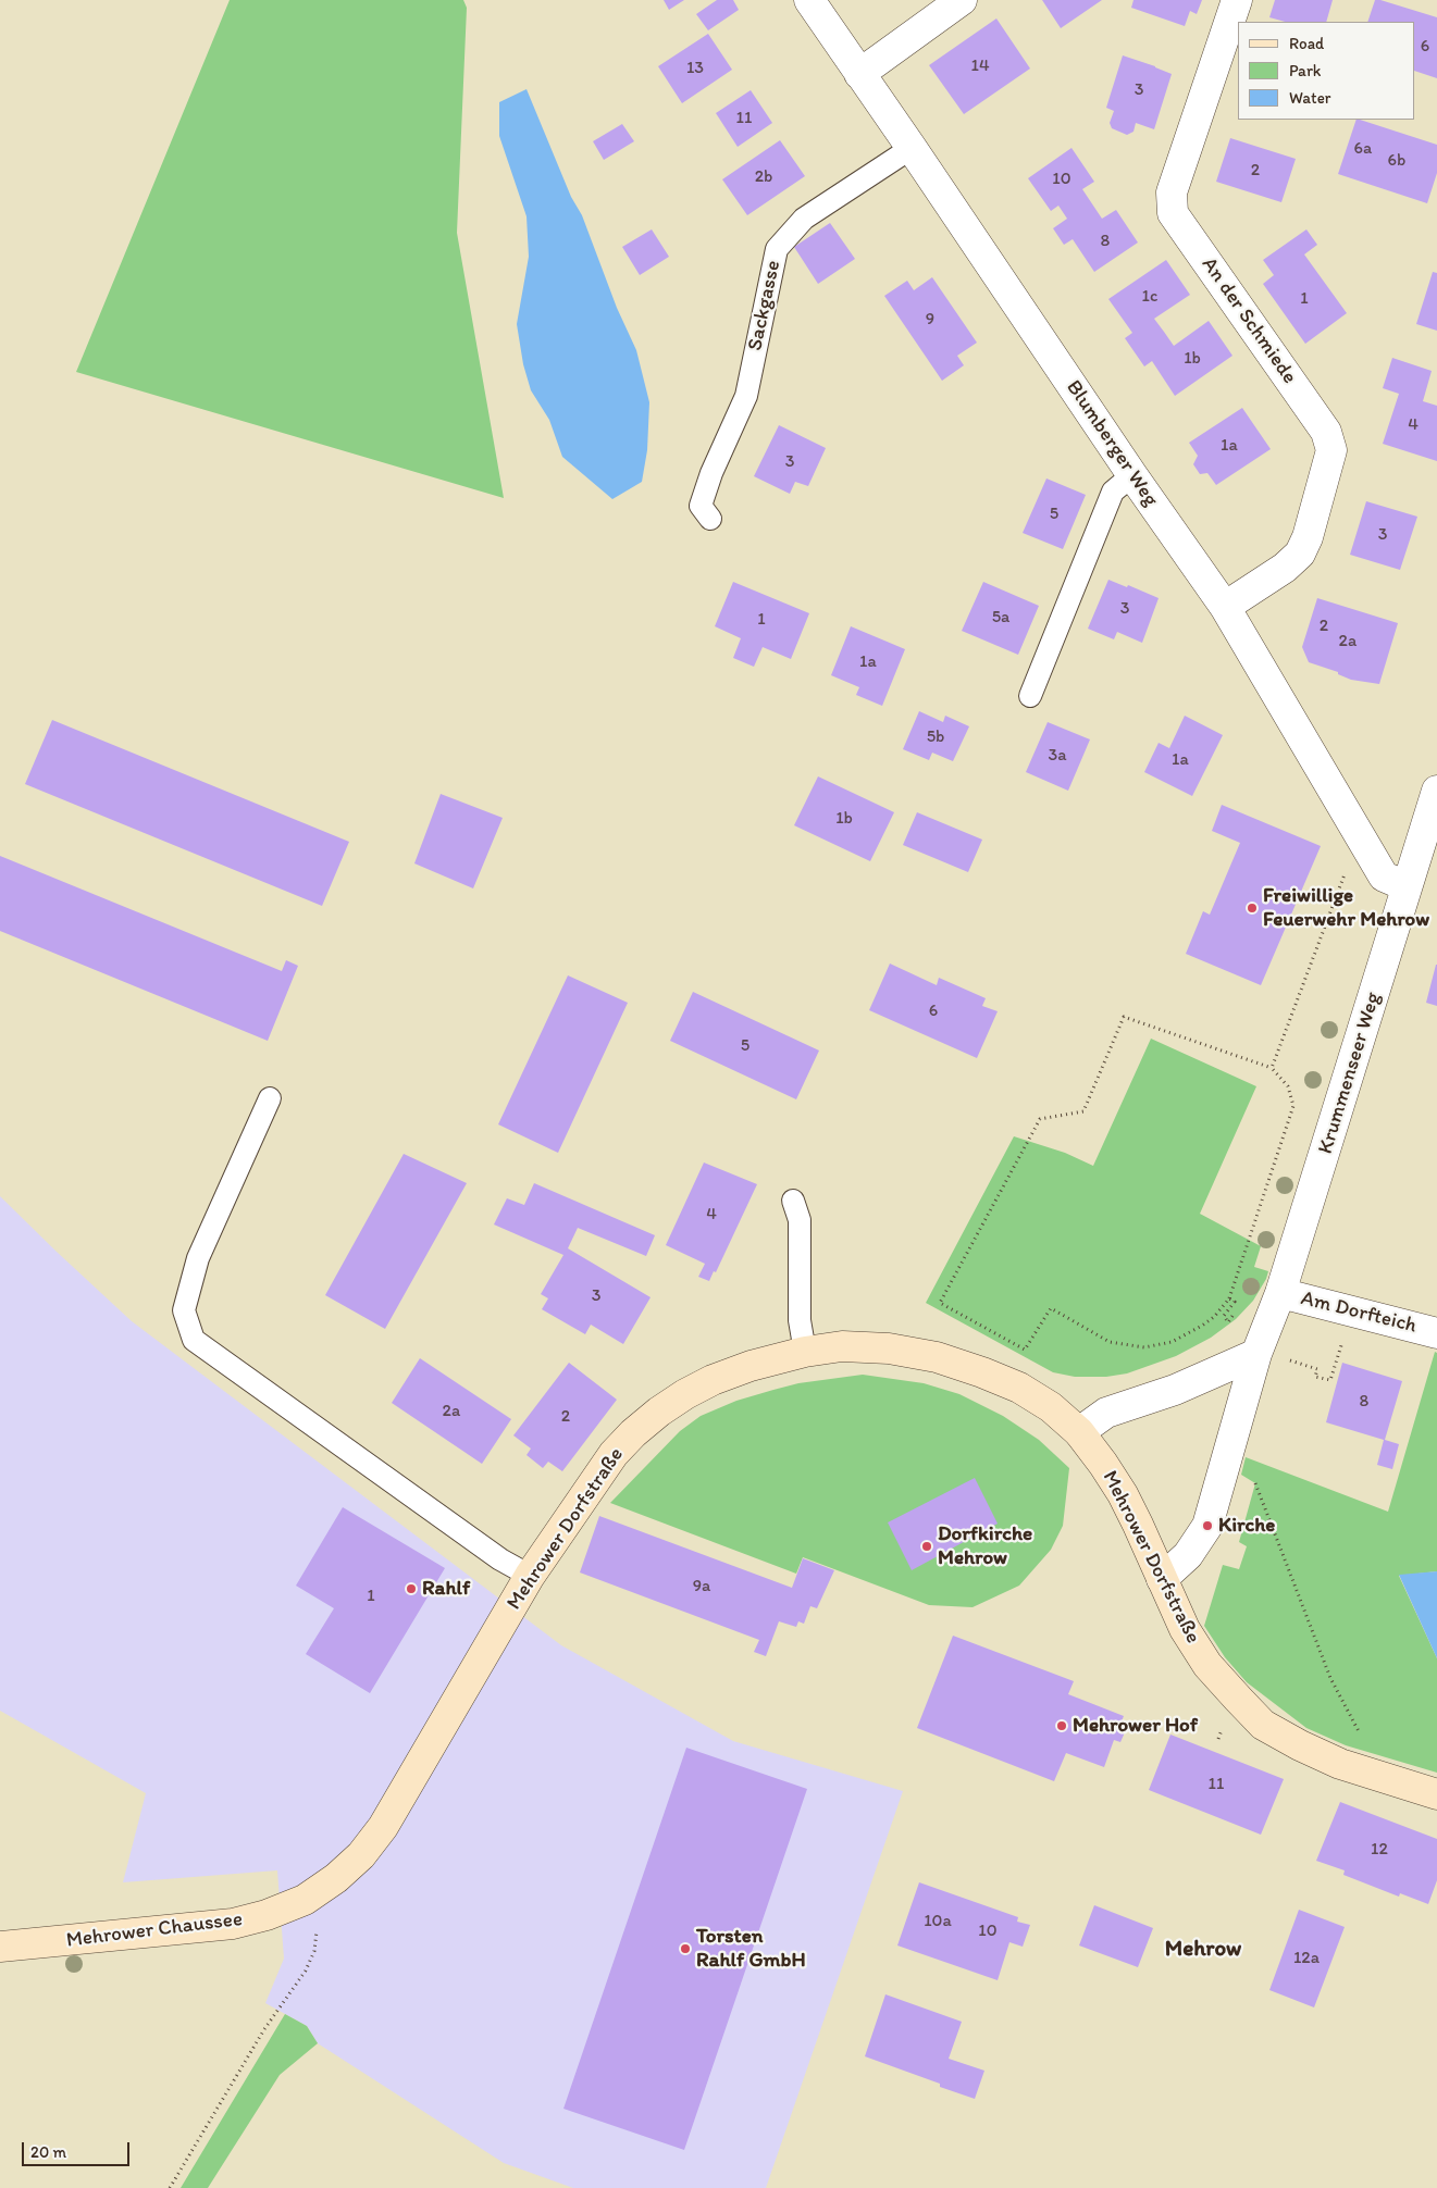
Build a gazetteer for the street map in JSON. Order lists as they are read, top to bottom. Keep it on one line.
{"streets":{"main road":["Mehrower Dorfstraße","Mehrower Chaussee"],"street":["An der Schmiede","Blumberger Weg","Krummenseer Weg","Am Dorfteich"],"lane":["Sackgasse"]},"crossings":[["Sackgasse","Blumberger Weg"],["An der Schmiede","Blumberger Weg"],["Blumberger Weg","Krummenseer Weg"],["Krummenseer Weg","Am Dorfteich"],["Krummenseer Weg","Mehrower Dorfstraße"],["Mehrower Dorfstraße","Mehrower Chaussee"]],"districts":["Mehrow"],"places":["Freiwillige Feuerwehr Mehrow","Kirche","Dorfkirche Mehrow","Rahlf","Mehrower Hof","Torsten Rahlf GmbH"],"house_numbers":["6","14","13","3","11","6a","6b","2","2b","10","8","1c","1","9","1b","4","1a","3","5","3","3","5a","1","2","2a","1a","5b","3a","1a","1b","6","5","4","3","8","2a","2","9a","1","11","12","10a","10","12a"],"legend":["Road","Park","Water"],"scale_bar":"20 m"}
